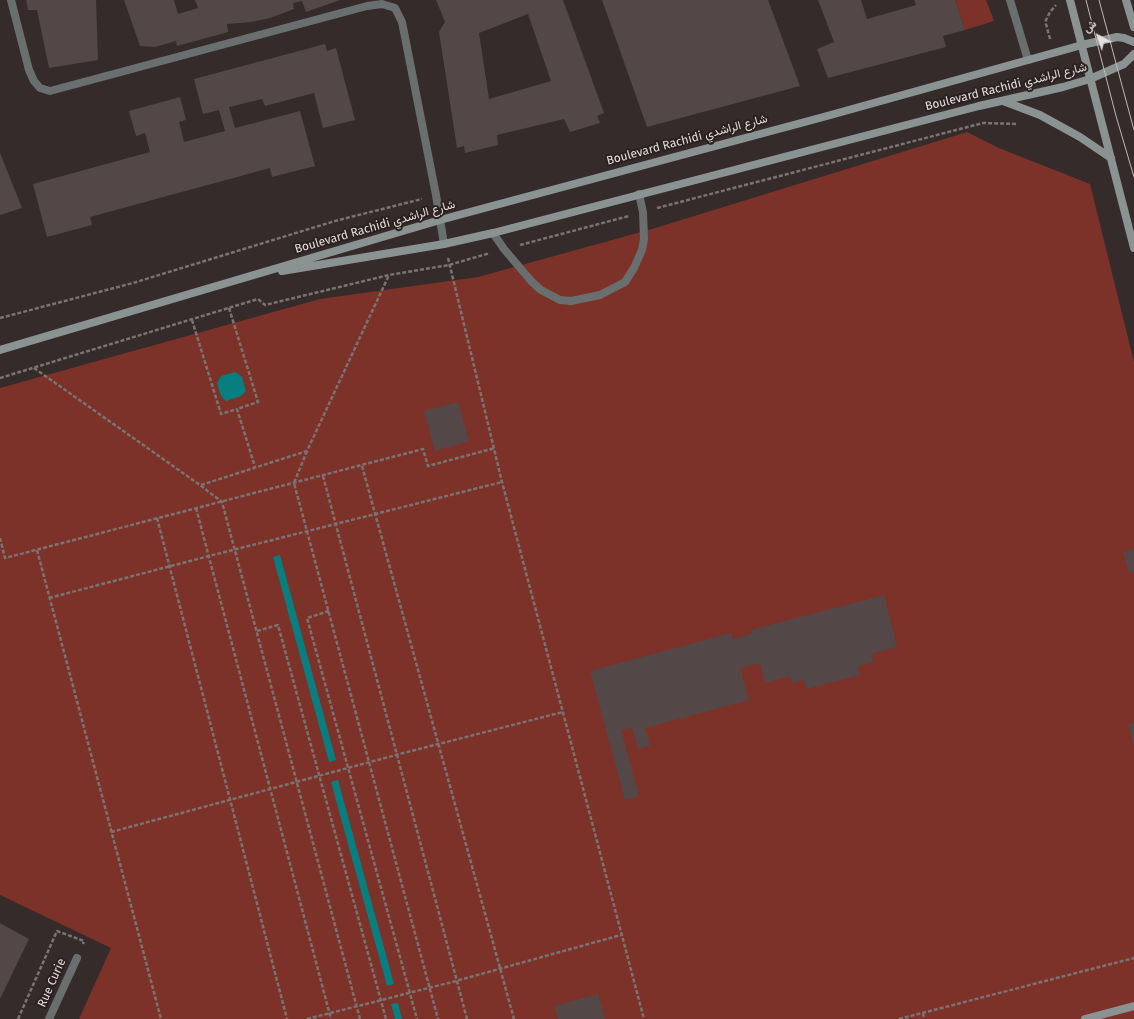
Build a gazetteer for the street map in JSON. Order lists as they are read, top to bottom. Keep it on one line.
{"streets":{"street":["Boulevard Rachidi شارع الراشدي","Rue Curie"]},"north":"top left"}
